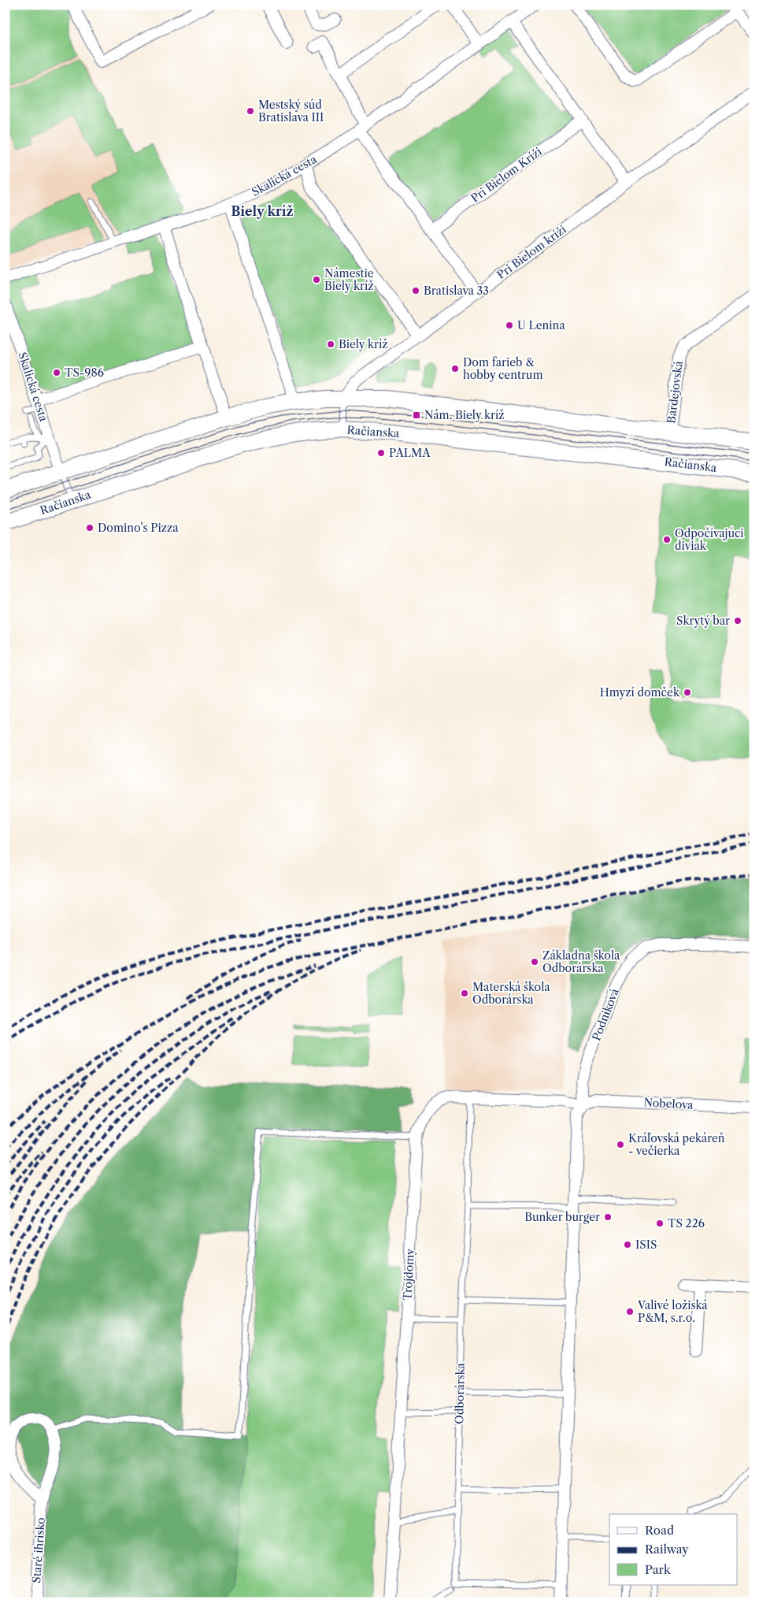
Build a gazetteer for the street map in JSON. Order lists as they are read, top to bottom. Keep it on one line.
{"streets":{"main road":["Račianska"],"street":["Pri Bielom Kríži","Skalická cesta","Pri Bielom kríži","Bardejovská","Podniková","Nobelova","Trojdomy","Staré ihrisko"],"lane":["Odborárska"]},"crossings":[["Podniková","Nobelova"],["Podniková","Trojdomy"],["Nobelova","Trojdomy"],["Trojdomy","Odborárska"]],"districts":["Biely kríž"],"places":{"other":["Mestský súd Bratislava III","Námestie Biely kríž","Bratislava 33","U Lenina","Biely kríž","Dom farieb & hobby centrum","TS-986","PALMA","Domino’s Pizza","Odpočívajúci diviak","Skrytý bar","Hmyzí domček","Základna škola Odborárska","Materská škola Odborárska","Kráľovská pekáreň - večierka","Bunker burger","TS 226","ISIS","Valivé ložiská P&M, s.r.o."],"transit":["Nám. Biely kríž"]},"legend":["Road","Railway","Park"]}
